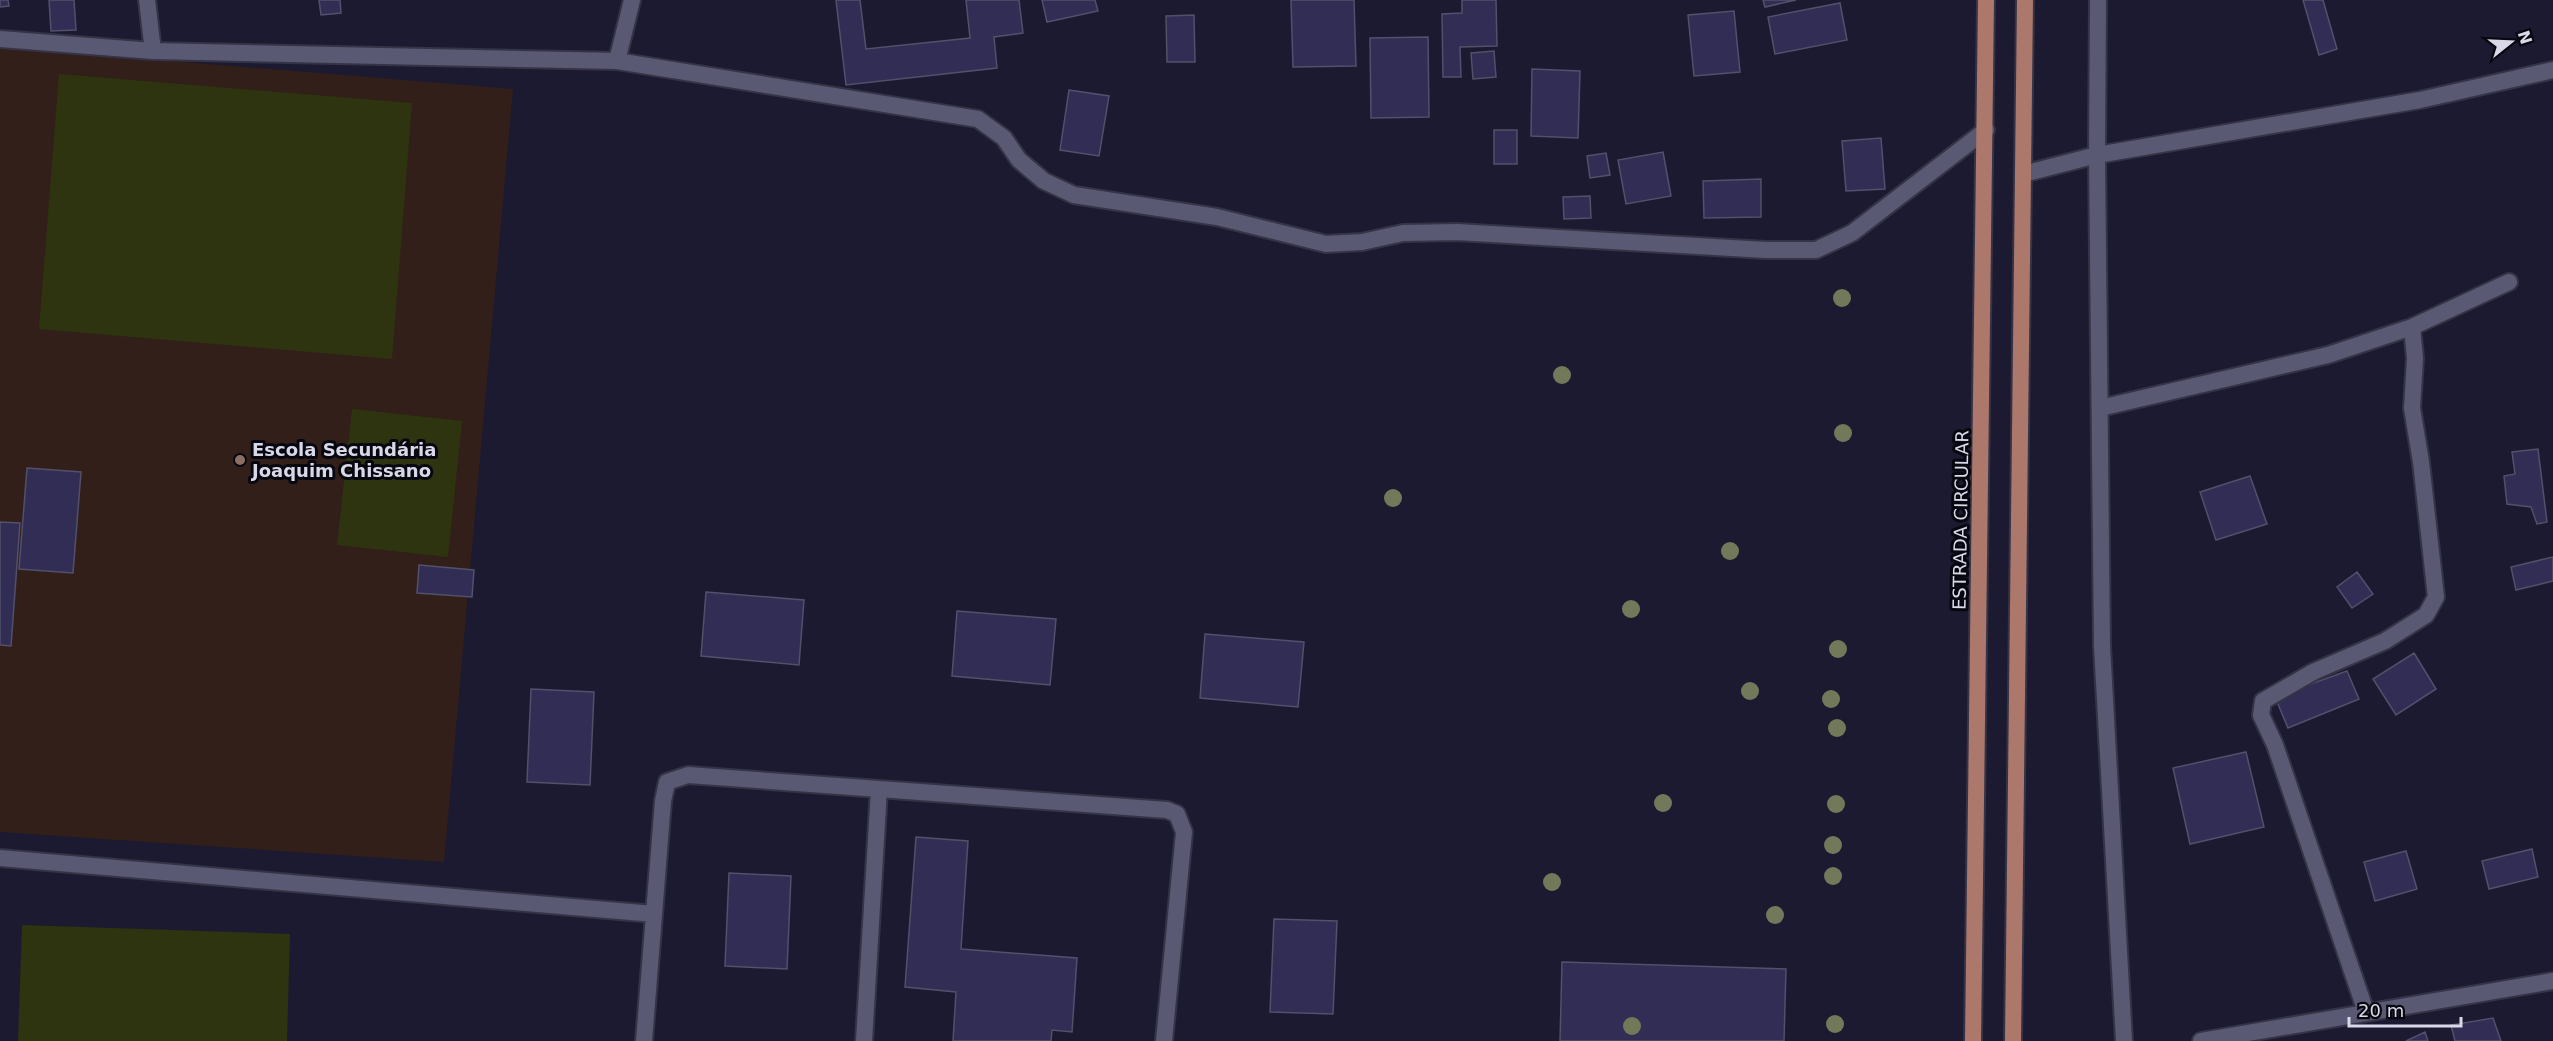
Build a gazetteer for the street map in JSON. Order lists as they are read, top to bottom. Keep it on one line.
{"streets":{"main road":["ESTRADA CIRCULAR"]},"places":["Escola Secundária Joaquim Chissano"],"scale_bar":"20 m","north":"right"}
